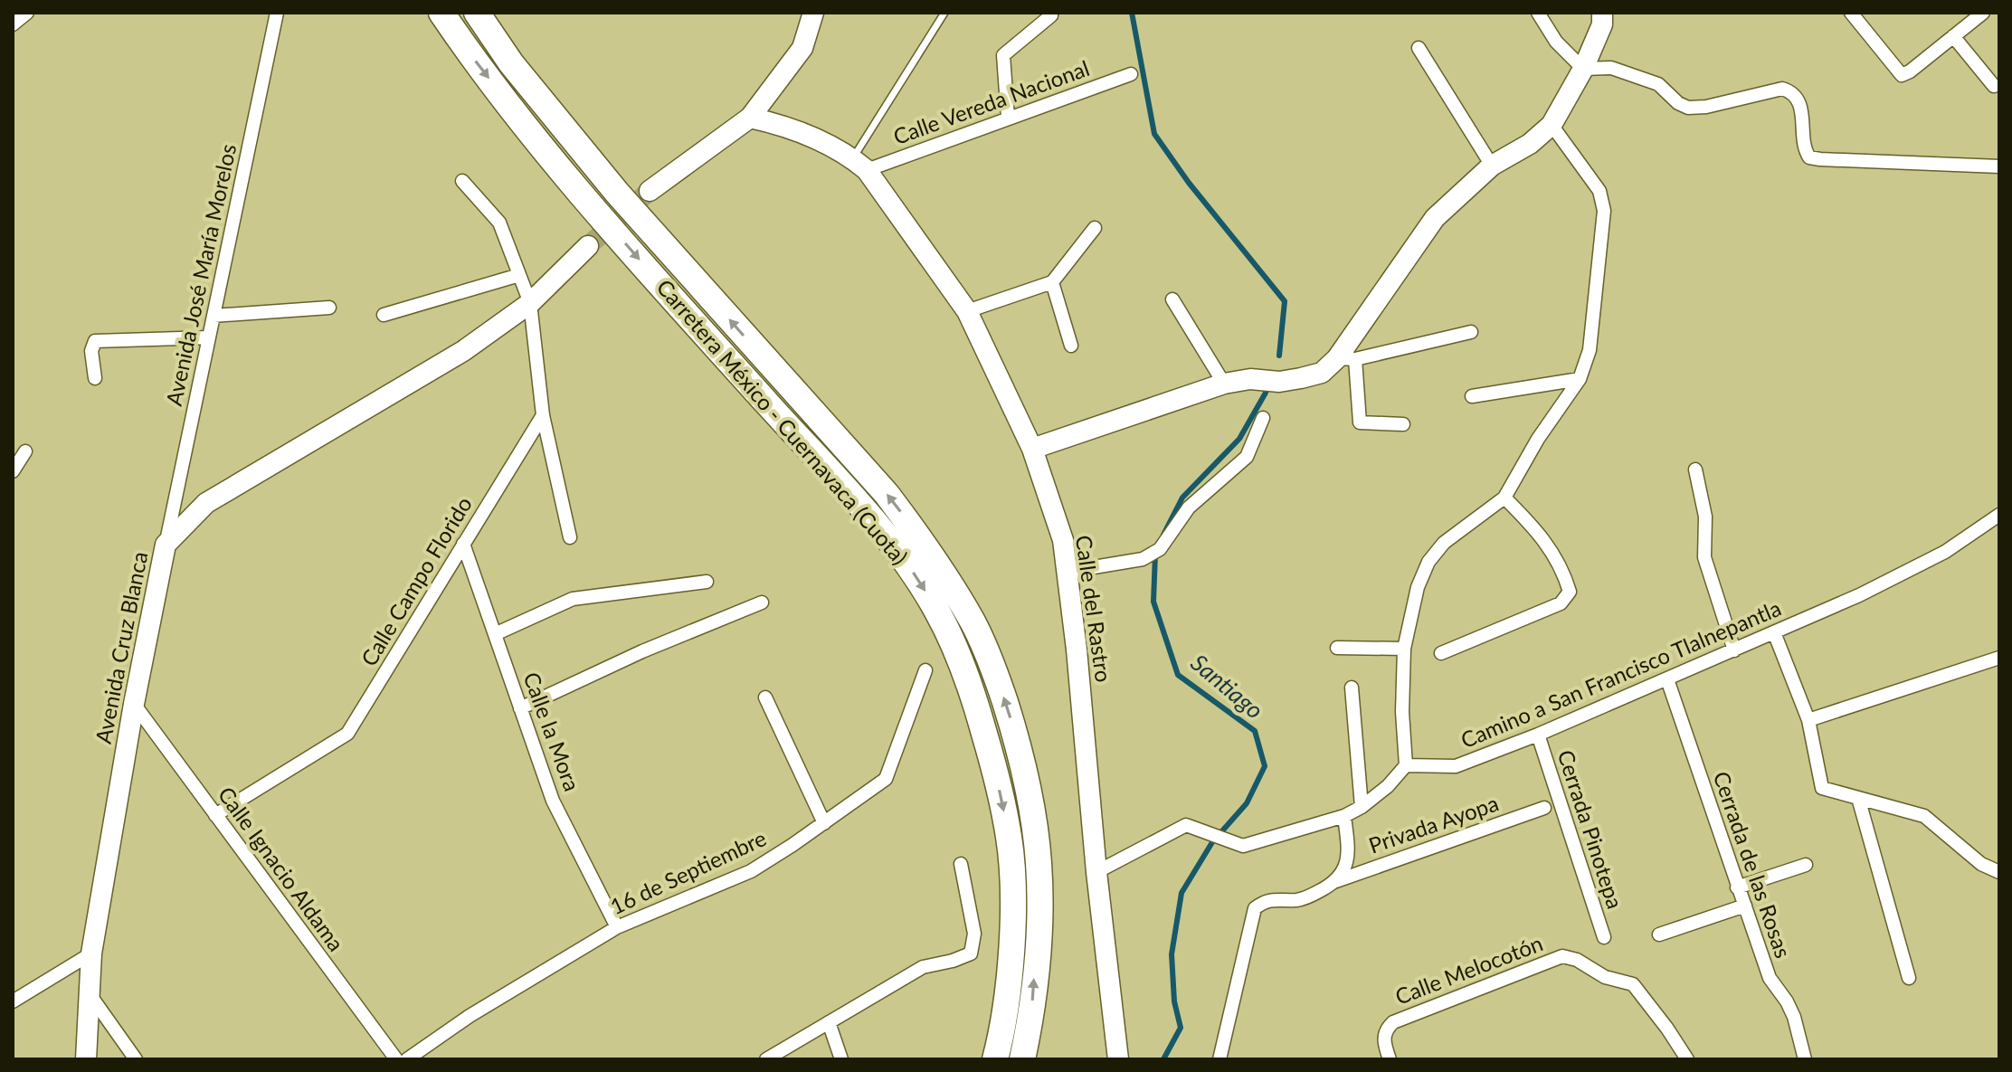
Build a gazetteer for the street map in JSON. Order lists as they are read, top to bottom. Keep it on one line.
{"streets":{"highway":["Carretera México - Cuernavaca (Cuota)"],"main road":["Calle del Rastro","Avenida Cruz Blanca"],"street":["Calle Vereda Nacional","Avenida José María Morelos","Calle Campo Florido","Camino a San Francisco Tlalnepantla","Calle la Mora","Privada Ayopa","Cerrada Pinotepa","Cerrada de las Rosas","Calle Ignacio Aldama","16 de Septiembre","Calle Melocotón"]},"crossings":[["Calle Vereda Nacional","Calle del Rastro"],["Avenida José María Morelos","Avenida Cruz Blanca"],["Calle Campo Florido","Calle la Mora"],["Calle Campo Florido","Calle Ignacio Aldama"],["Avenida Cruz Blanca","Calle Ignacio Aldama"],["Camino a San Francisco Tlalnepantla","Cerrada Pinotepa"],["Camino a San Francisco Tlalnepantla","Cerrada de las Rosas"],["Calle la Mora","16 de Septiembre"]],"water":["Santiago"]}
